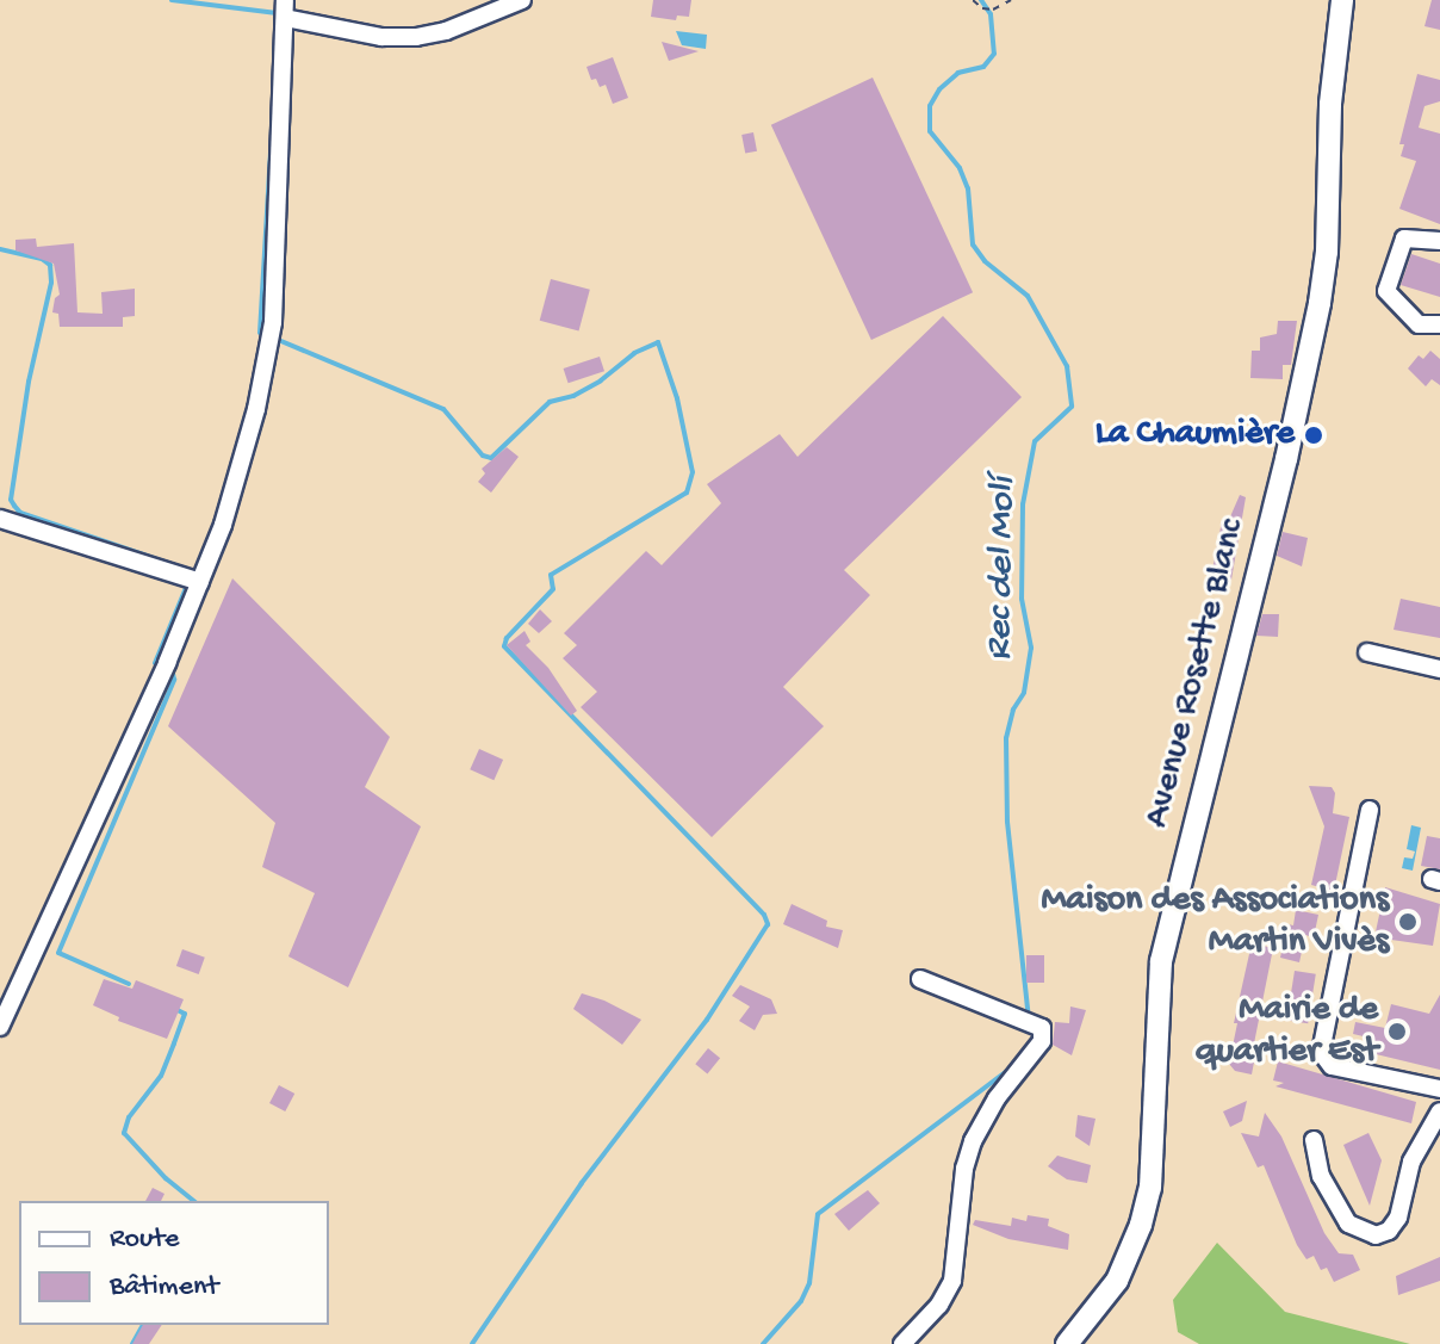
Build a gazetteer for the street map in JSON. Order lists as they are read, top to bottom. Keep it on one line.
{"streets":{"main road":["Avenue Rosette Blanc"]},"water":["Rec del Molí"],"places":["La Chaumière","Maison des Associations Martin Vivès","Mairie de quartier Est"],"legend":["Route","Bâtiment"]}
